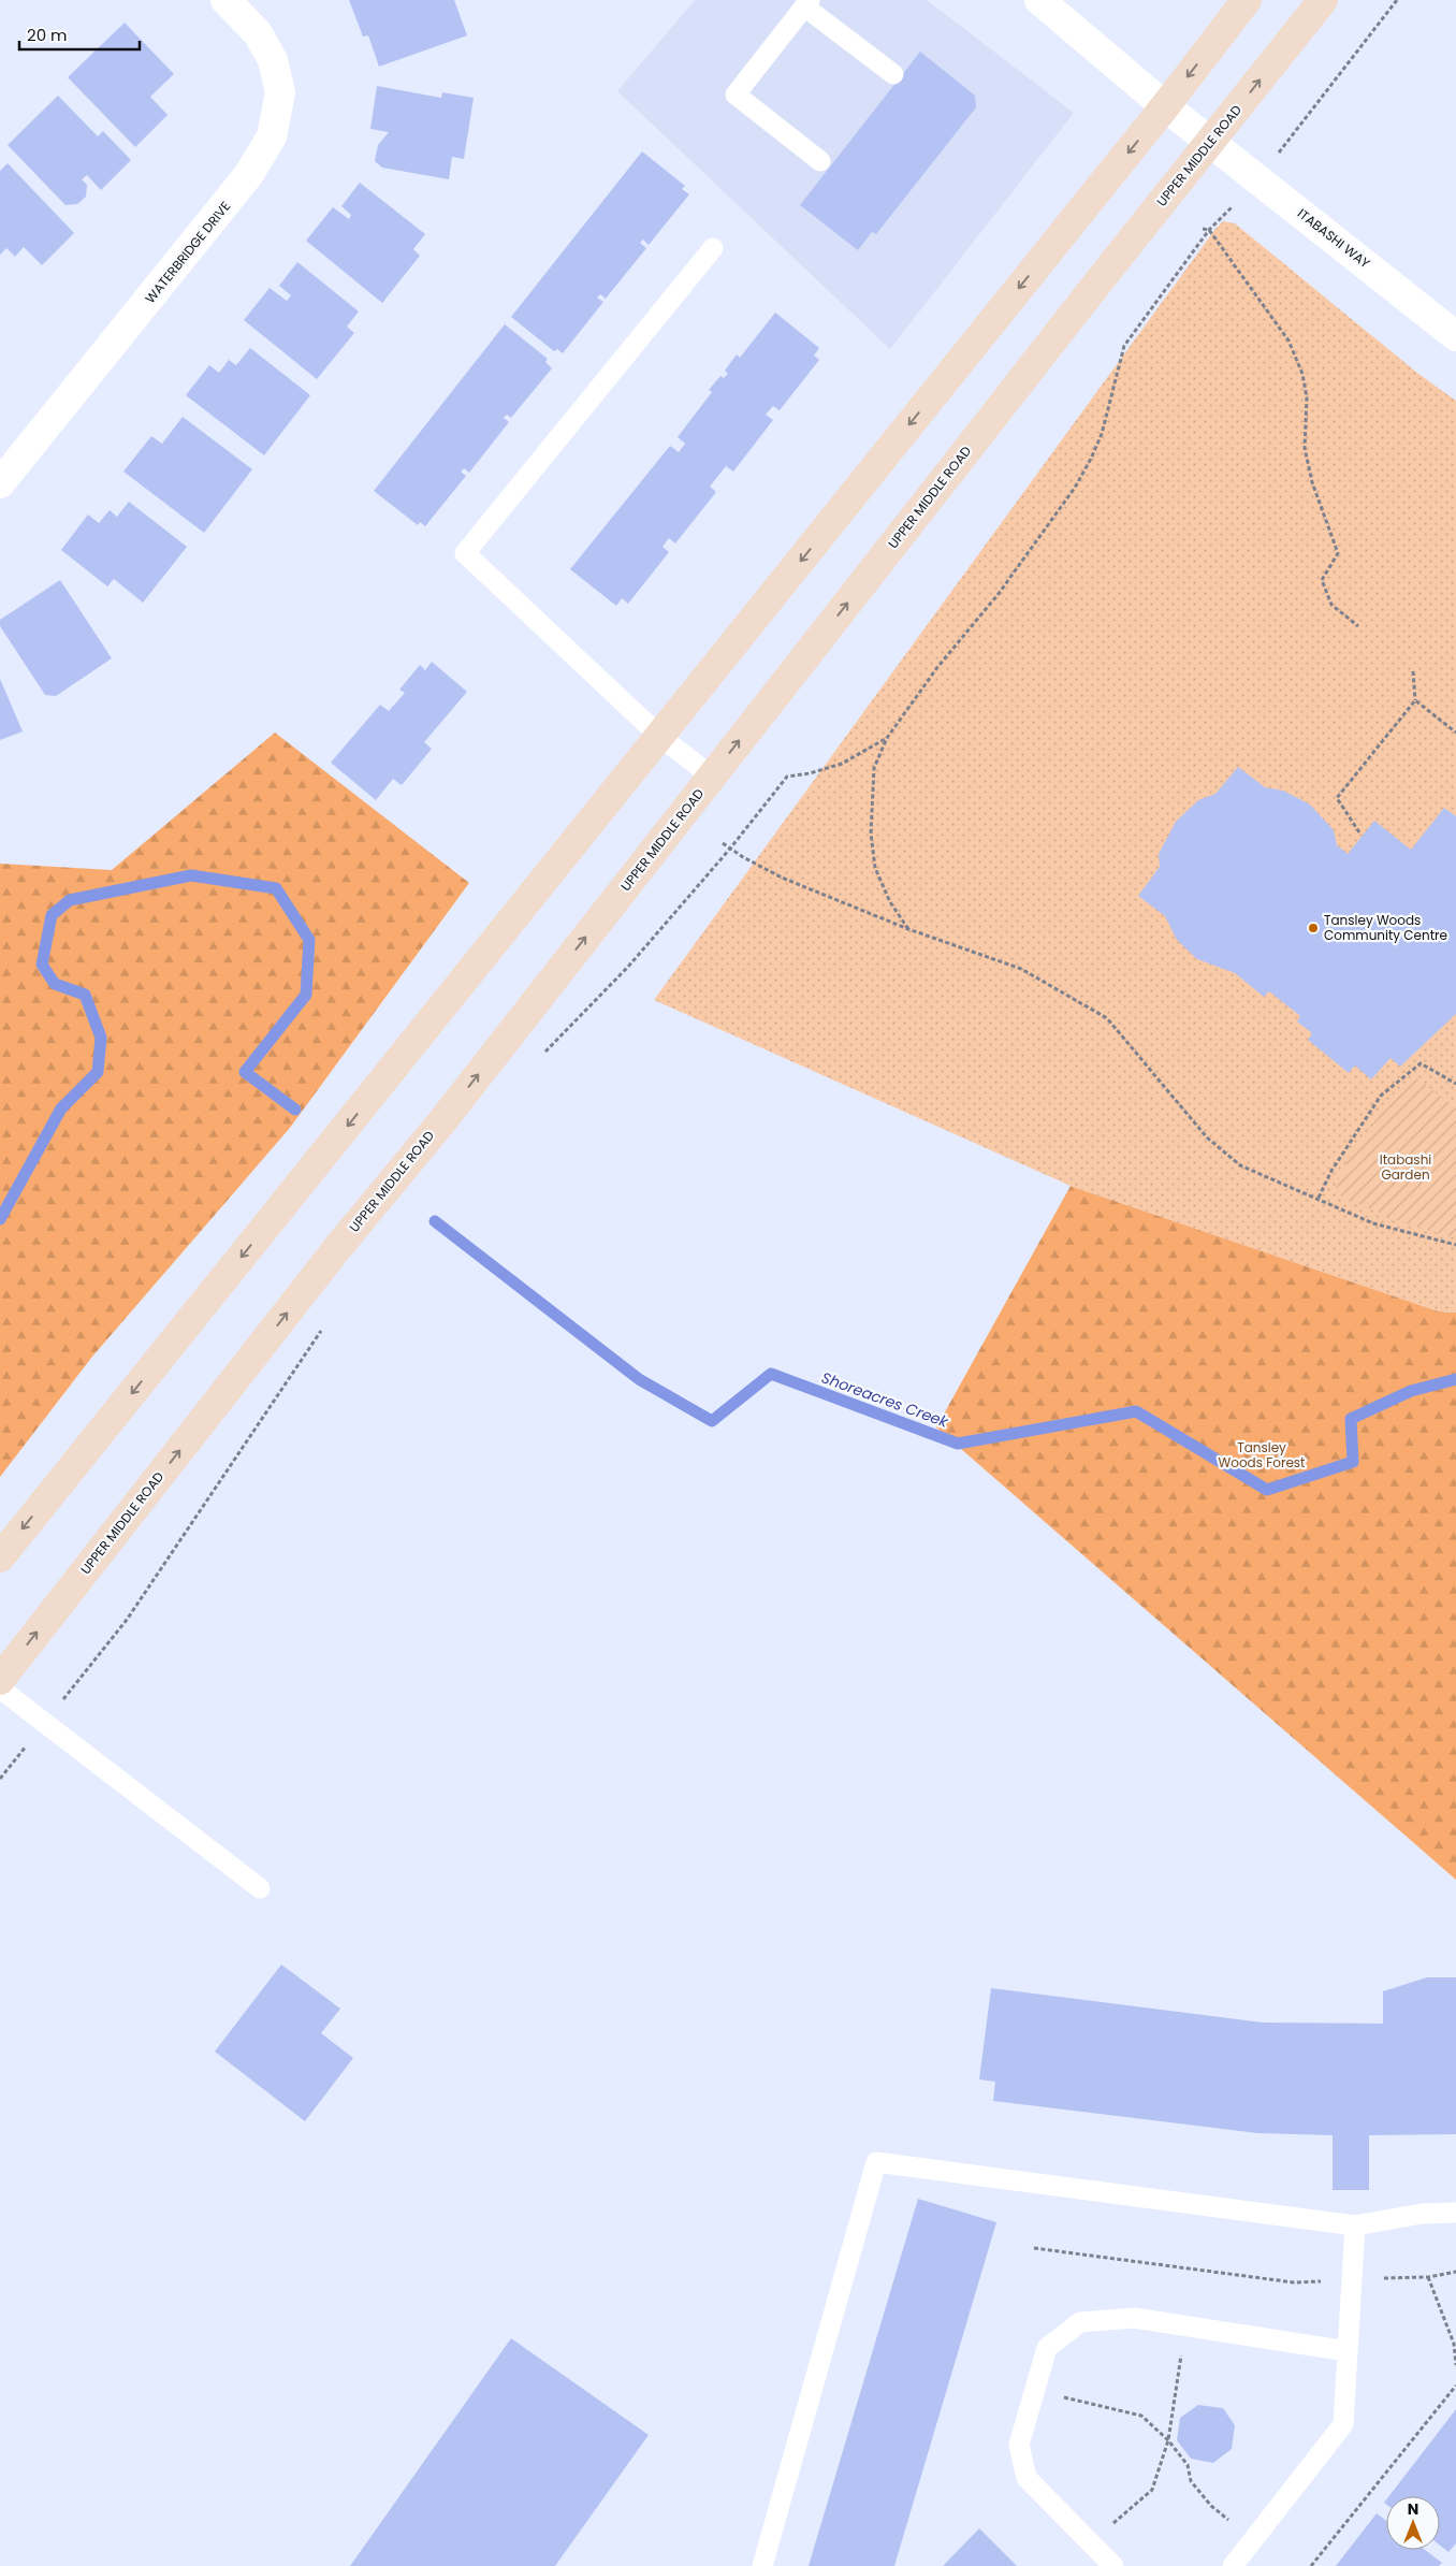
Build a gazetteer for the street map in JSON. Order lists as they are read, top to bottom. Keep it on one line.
{"streets":{"main road":["UPPER MIDDLE ROAD"],"street":["ITABASHI WAY","WATERBRIDGE DRIVE"]},"crossings":[["UPPER MIDDLE ROAD","ITABASHI WAY"]],"water":["Shoreacres Creek"],"parks":["Itabashi Garden","Tansley Woods Forest"],"places":["Tansley Woods Community Centre"],"scale_bar":"20 m","north":"top"}
